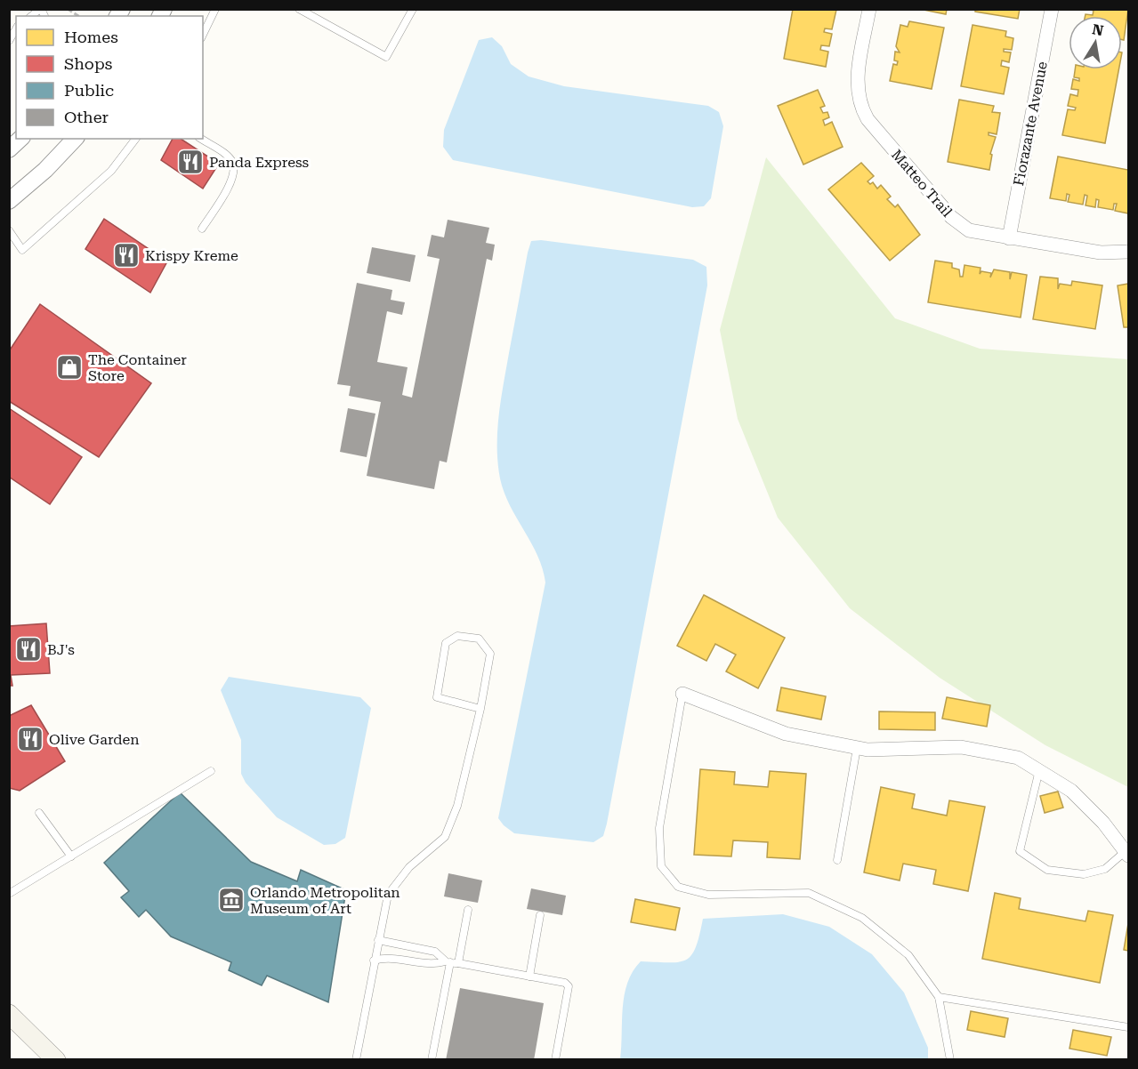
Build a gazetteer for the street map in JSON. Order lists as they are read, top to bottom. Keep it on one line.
{"streets":{"street":["Fiorazante Avenue","Matteo Trail"]},"crossings":[["Fiorazante Avenue","Matteo Trail"]],"places":{"restaurant":["Panda Express","Krispy Kreme","BJ's","Olive Garden"],"shop":["The Container Store"],"museum":["Orlando Metropolitan Museum of Art"]},"legend":["Homes","Shops","Public","Other"],"north":"top"}
